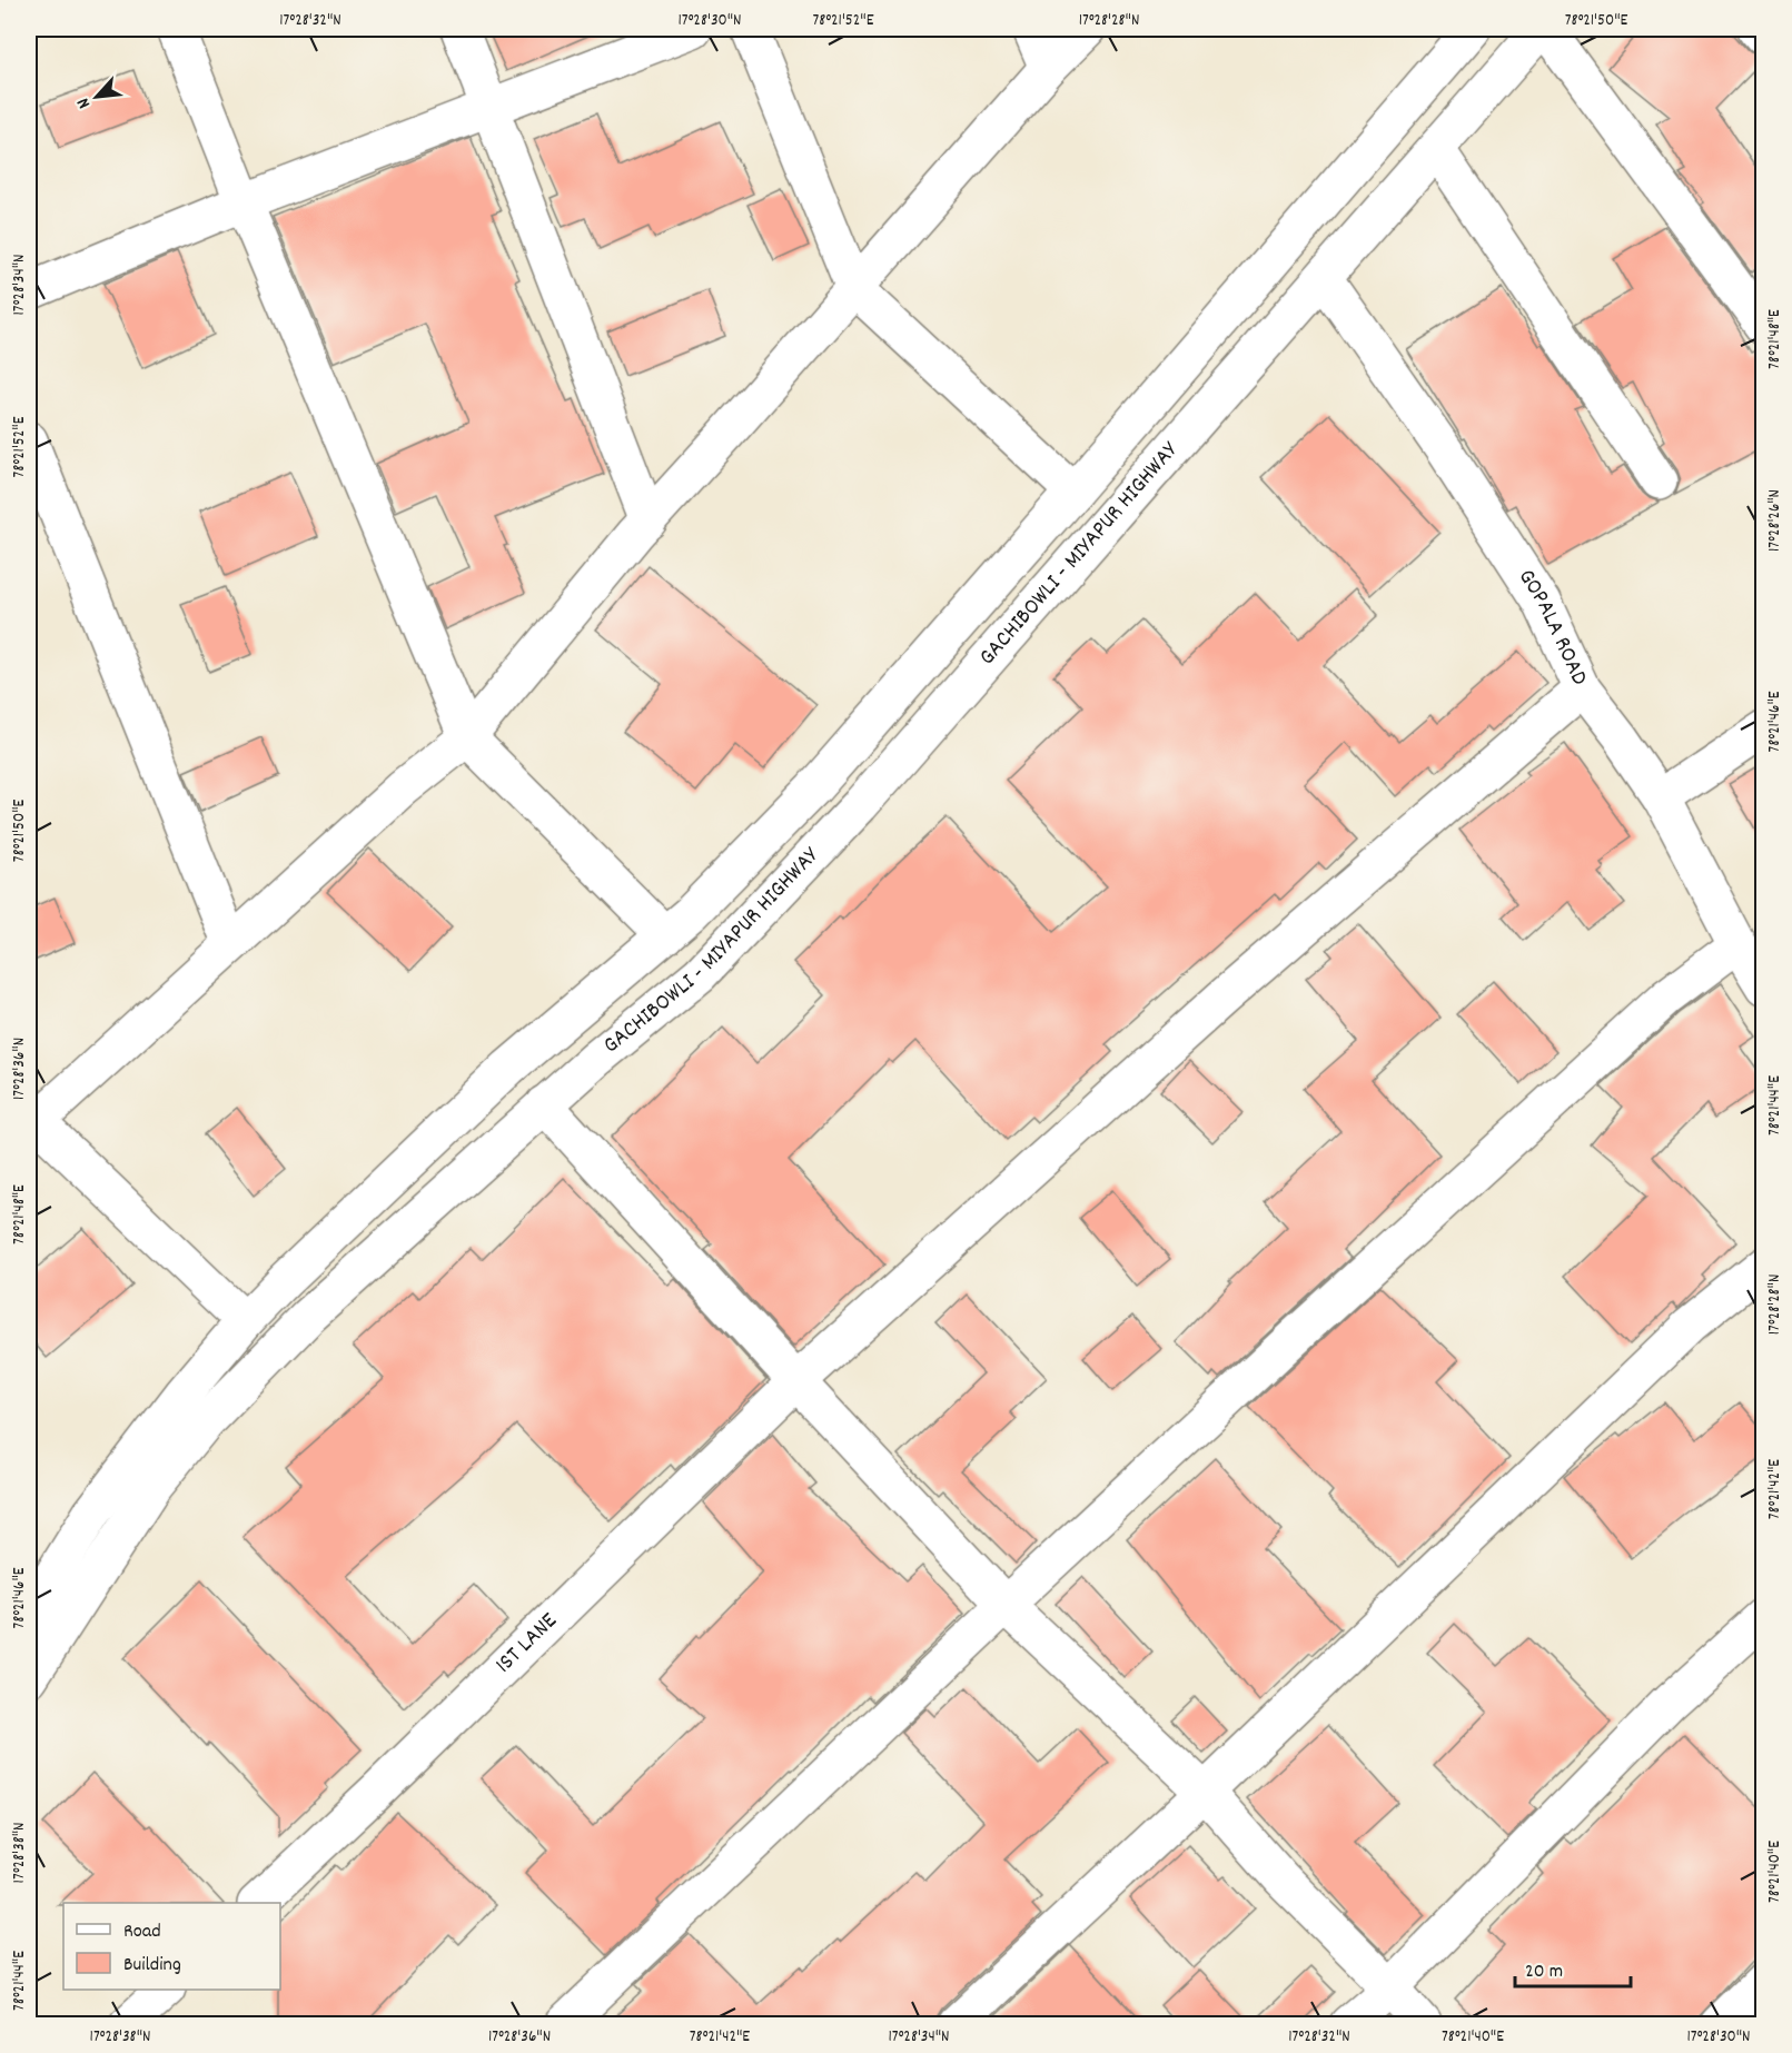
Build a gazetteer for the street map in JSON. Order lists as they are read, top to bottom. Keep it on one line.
{"streets":{"street":["GACHIBOWLI - MIYAPUR HIGHWAY","GOPALA ROAD","1ST LANE"]},"crossings":[["GACHIBOWLI - MIYAPUR HIGHWAY","GOPALA ROAD"],["GOPALA ROAD","1ST LANE"]],"legend":["Road","Building"],"scale_bar":"20 m","north":"bottom left","coordinates":["17°28'32\"N","17°28'30\"N","78°21'52\"E","17°28'28\"N","78°21'50\"E","17°28'34\"N","78°21'48\"E","17°28'26\"N","78°21'46\"E","17°28'36\"N","78°21'44\"E","78°21'42\"E","17°28'38\"N","78°21'40\"E"]}
